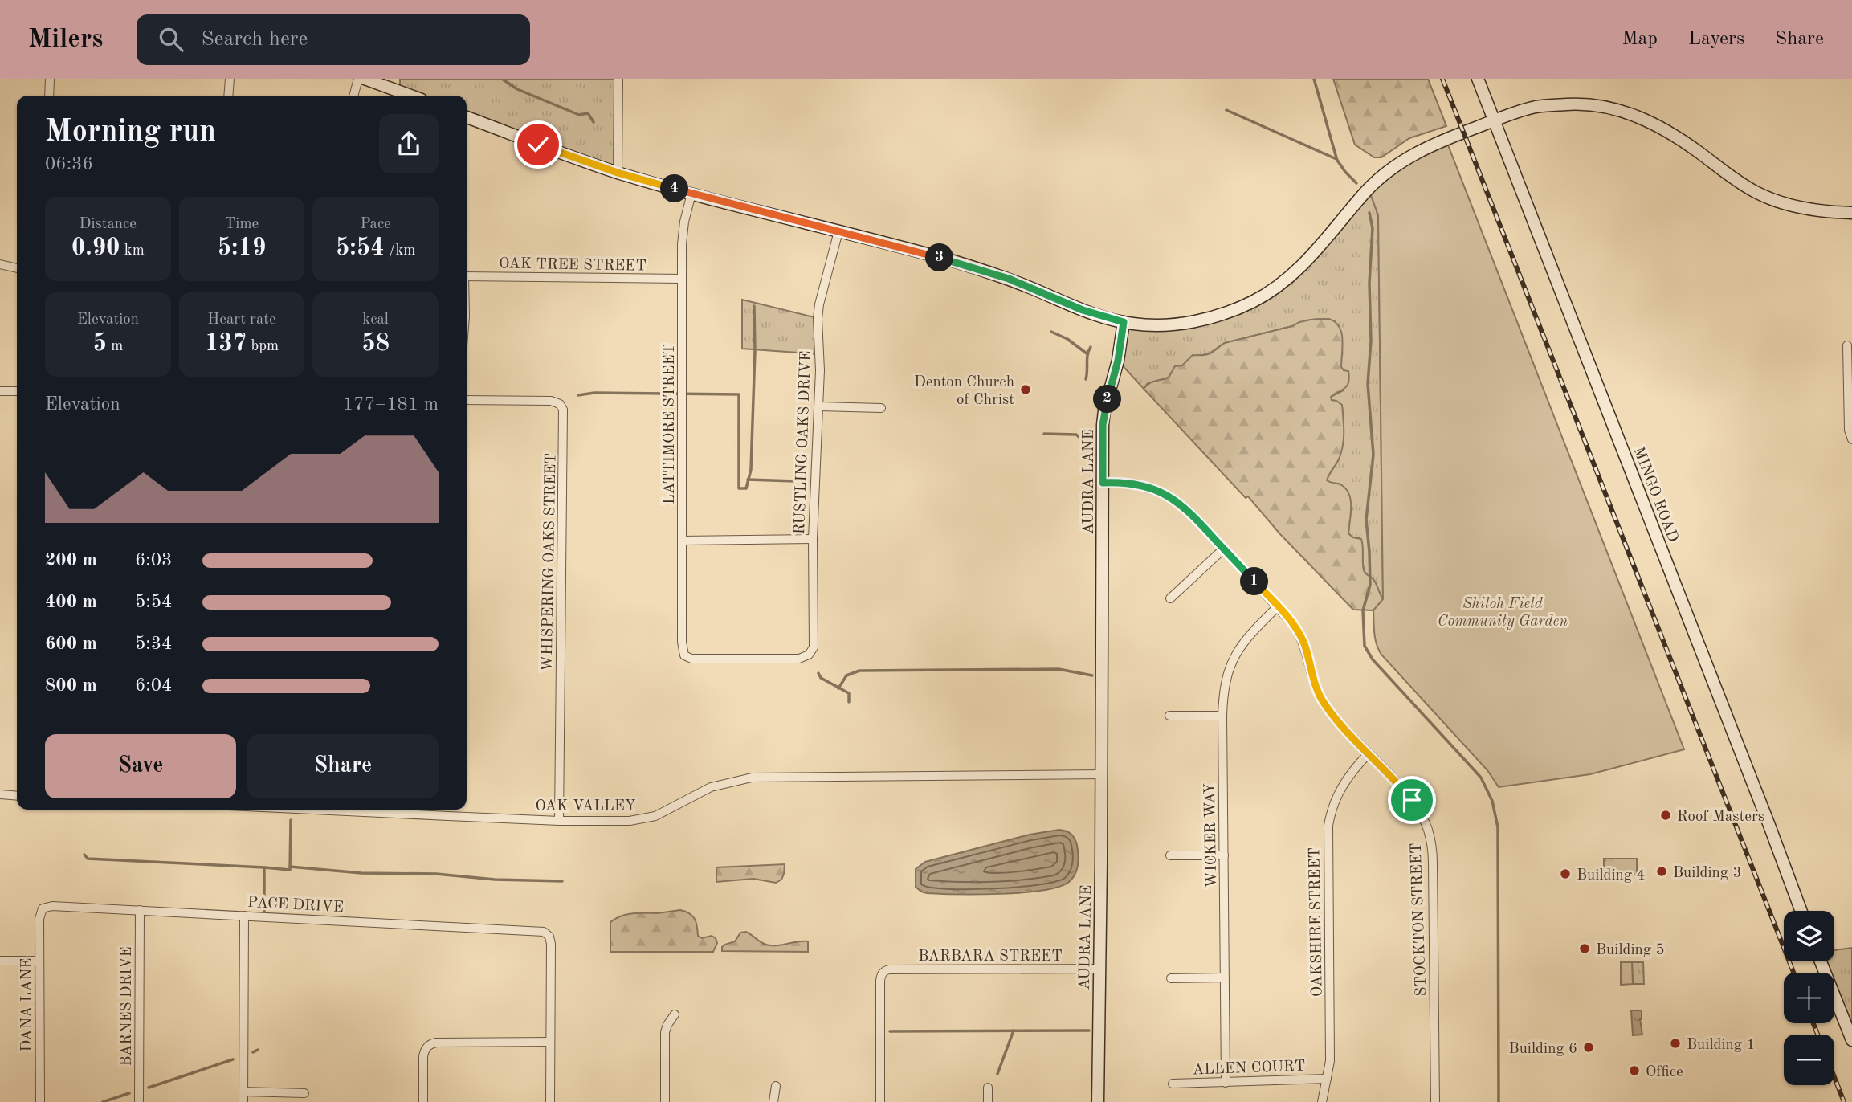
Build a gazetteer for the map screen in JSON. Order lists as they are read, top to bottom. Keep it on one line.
{"streets":{"street":["OAK TREE STREET","LATTIMORE STREET","RUSTLING OAKS DRIVE","AUDRA LANE","MINGO ROAD","WHISPERING OAKS STREET","OAK VALLEY","WICKER WAY","PACE DRIVE","STOCKTON STREET","OAKSHIRE STREET","BARBARA STREET","DANA LANE","BARNES DRIVE","ALLEN COURT"]},"crossings":[["OAK TREE STREET","LATTIMORE STREET"],["LATTIMORE STREET","RUSTLING OAKS DRIVE"],["AUDRA LANE","OAK VALLEY"],["AUDRA LANE","STOCKTON STREET"],["AUDRA LANE","BARBARA STREET"],["WHISPERING OAKS STREET","OAK VALLEY"],["WICKER WAY","STOCKTON STREET"],["WICKER WAY","ALLEN COURT"],["PACE DRIVE","DANA LANE"],["PACE DRIVE","BARNES DRIVE"],["STOCKTON STREET","OAKSHIRE STREET"],["OAKSHIRE STREET","ALLEN COURT"]],"parks":["Shiloh Field Community Garden"],"places":["Denton Church of Christ","Roof Masters","Building 3","Building 4","Building 5","Building 1","Building 6","Office"],"page":{"header":"Milers","search":"Search here","nav":["Map","Layers","Share"],"heading":["Morning run","06:36"],"pins":["4","3","2","1"],"stats":[["Distance","0.90 km"],["Time","5:19"],["Pace","5:54 /km"],["Elevation","5 m"],["Heart rate","137 bpm"],["kcal","58"]],"chart":["Elevation","177–181 m"],"list":[{"name":"200 m","note":"6:03"},{"name":"400 m","note":"5:54"},{"name":"600 m","note":"5:34"},{"name":"800 m","note":"6:04"}],"buttons":["Save","Share"],"map_buttons":["+","−"]}}
